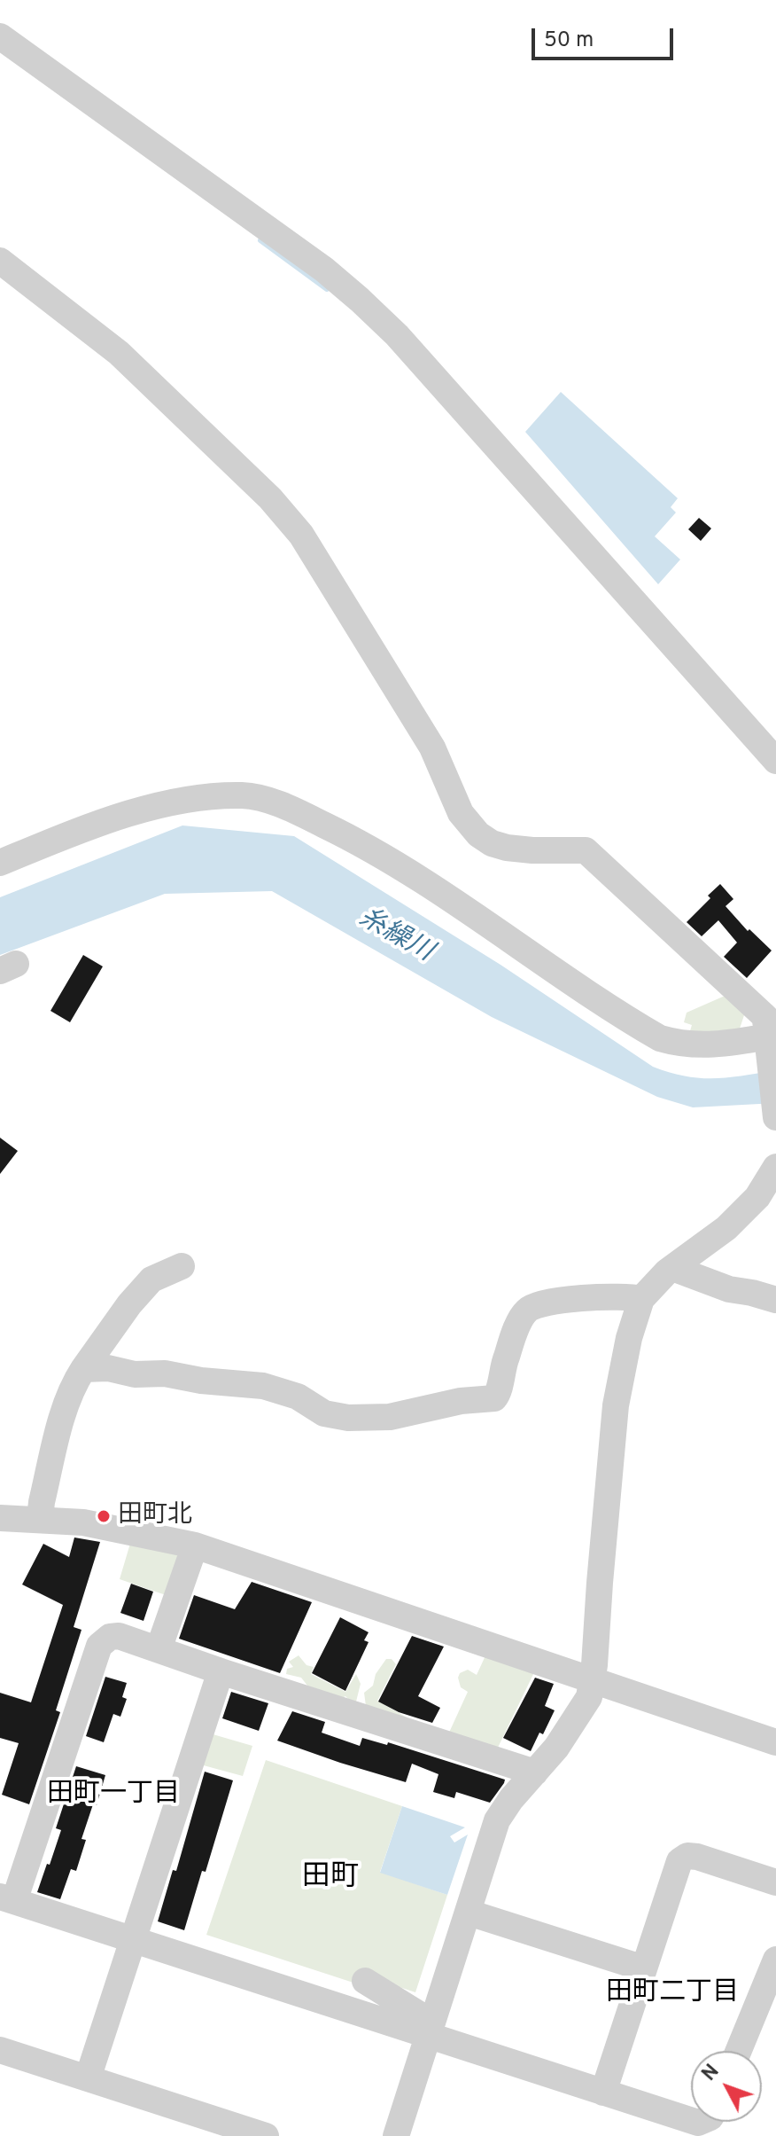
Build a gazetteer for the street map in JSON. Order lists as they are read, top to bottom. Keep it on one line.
{"districts":["田町一丁目","田町","田町二丁目"],"water":["糸繰川"],"places":["田町北"],"scale_bar":"50 m","north":"top left"}
